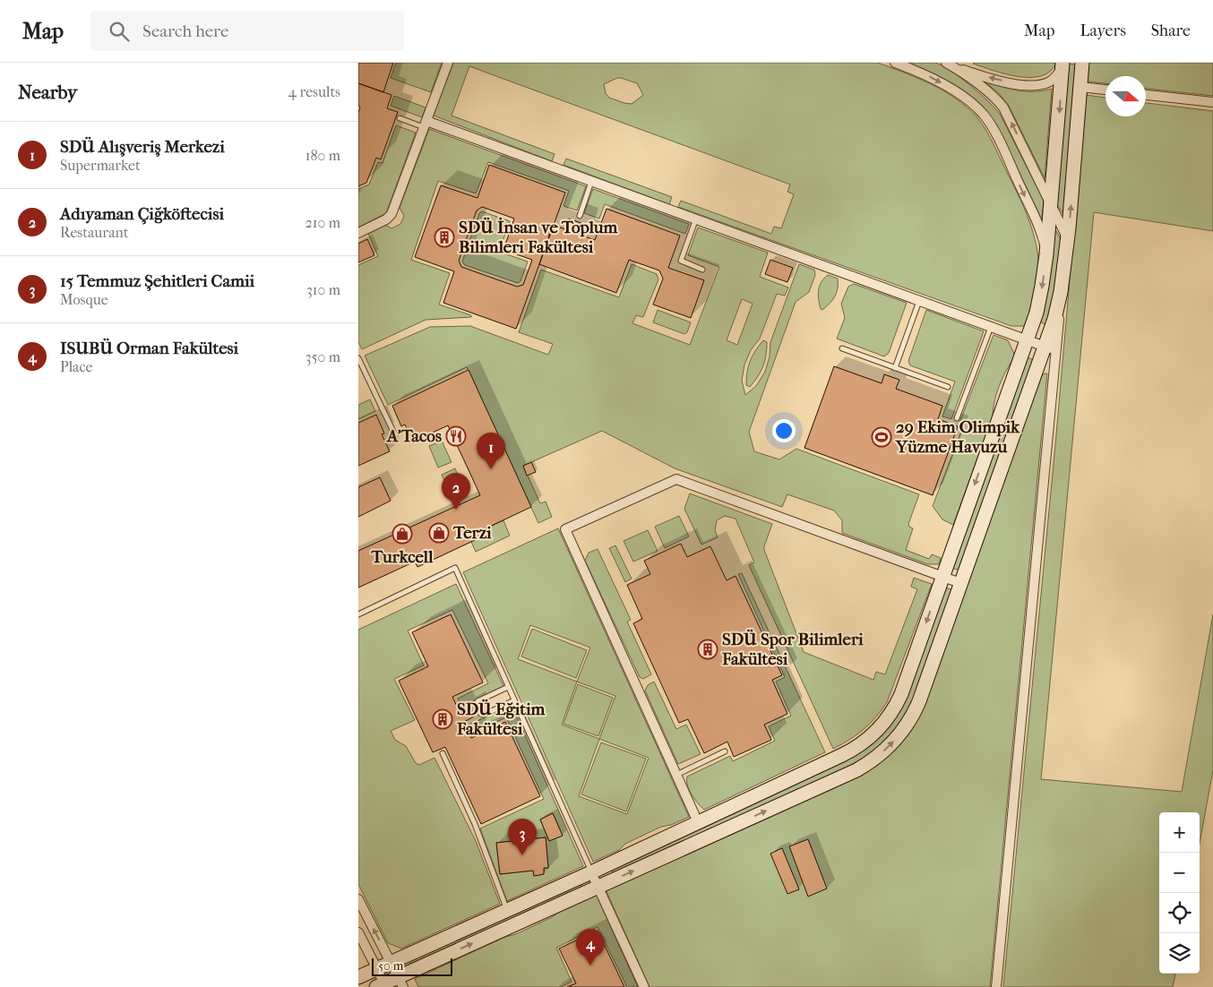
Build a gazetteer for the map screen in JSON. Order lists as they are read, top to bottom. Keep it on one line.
{"places":{"building":["SDÜ İnsan ve Toplum Bilimleri Fakültesi","SDÜ Spor Bilimleri Fakültesi","SDÜ Eğitim Fakültesi"],"restaurant":["A'Tacos"],"sports":["29 Ekim Olimpik Yüzme Havuzu"],"shop":["Terzi","Turkcell"]},"scale_bar":"50 m","north":"right","page":{"header":"Map","search":"Search here","nav":["Map","Layers","Share"],"heading":["Nearby","4 results"],"list":[{"mark":"1","name":"SDÜ Alışveriş Merkezi","note":"Supermarket","value":"180 m"},{"mark":"2","name":"Adıyaman Çiğköftecisi","note":"Restaurant","value":"210 m"},{"mark":"3","name":"15 Temmuz Şehitleri Camii","note":"Mosque","value":"310 m"},{"mark":"4","name":"ISUBÜ Orman Fakültesi","note":"Place","value":"350 m"}],"pins":["1","2","3","4"],"map_buttons":["+","−"],"scale":"50 m"}}
